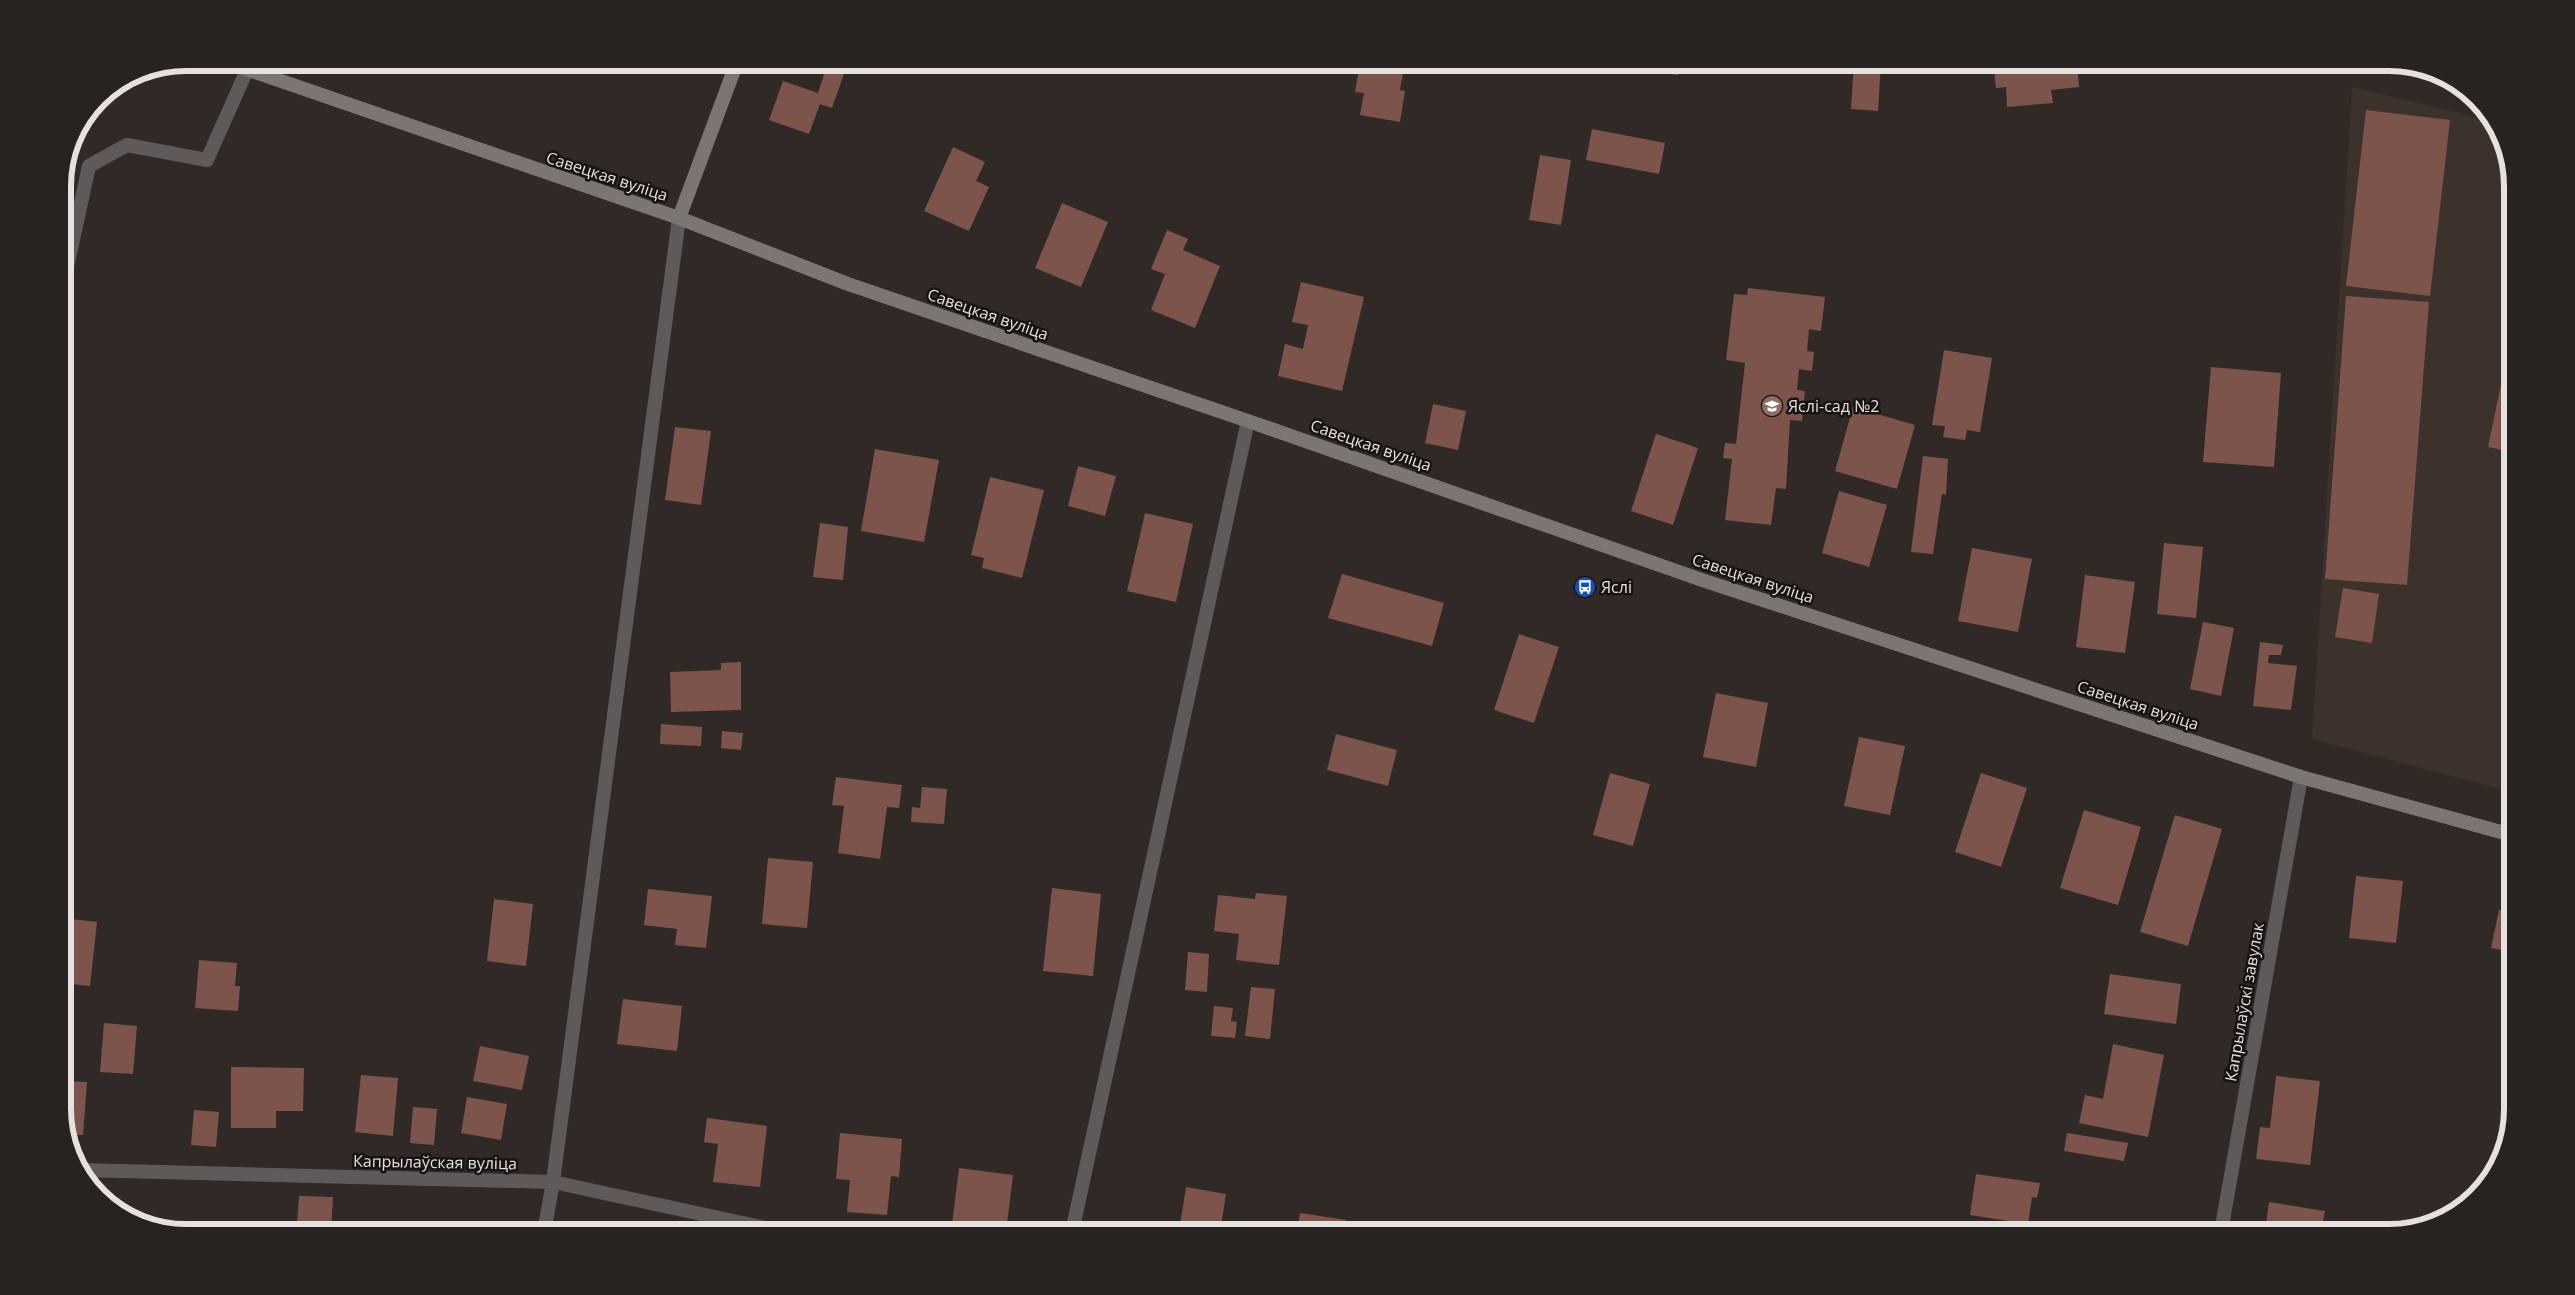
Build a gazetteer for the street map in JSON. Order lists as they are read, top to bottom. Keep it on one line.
{"streets":{"main road":["Савецкая вуліца"],"street":["Капрылаўскі завулак","Капрылаўская вуліца"]},"crossings":[["Савецкая вуліца","Капрылаўскі завулак"]],"places":{"school or university":["Яслі-сад №2"],"bus stop":["Яслі"]}}
